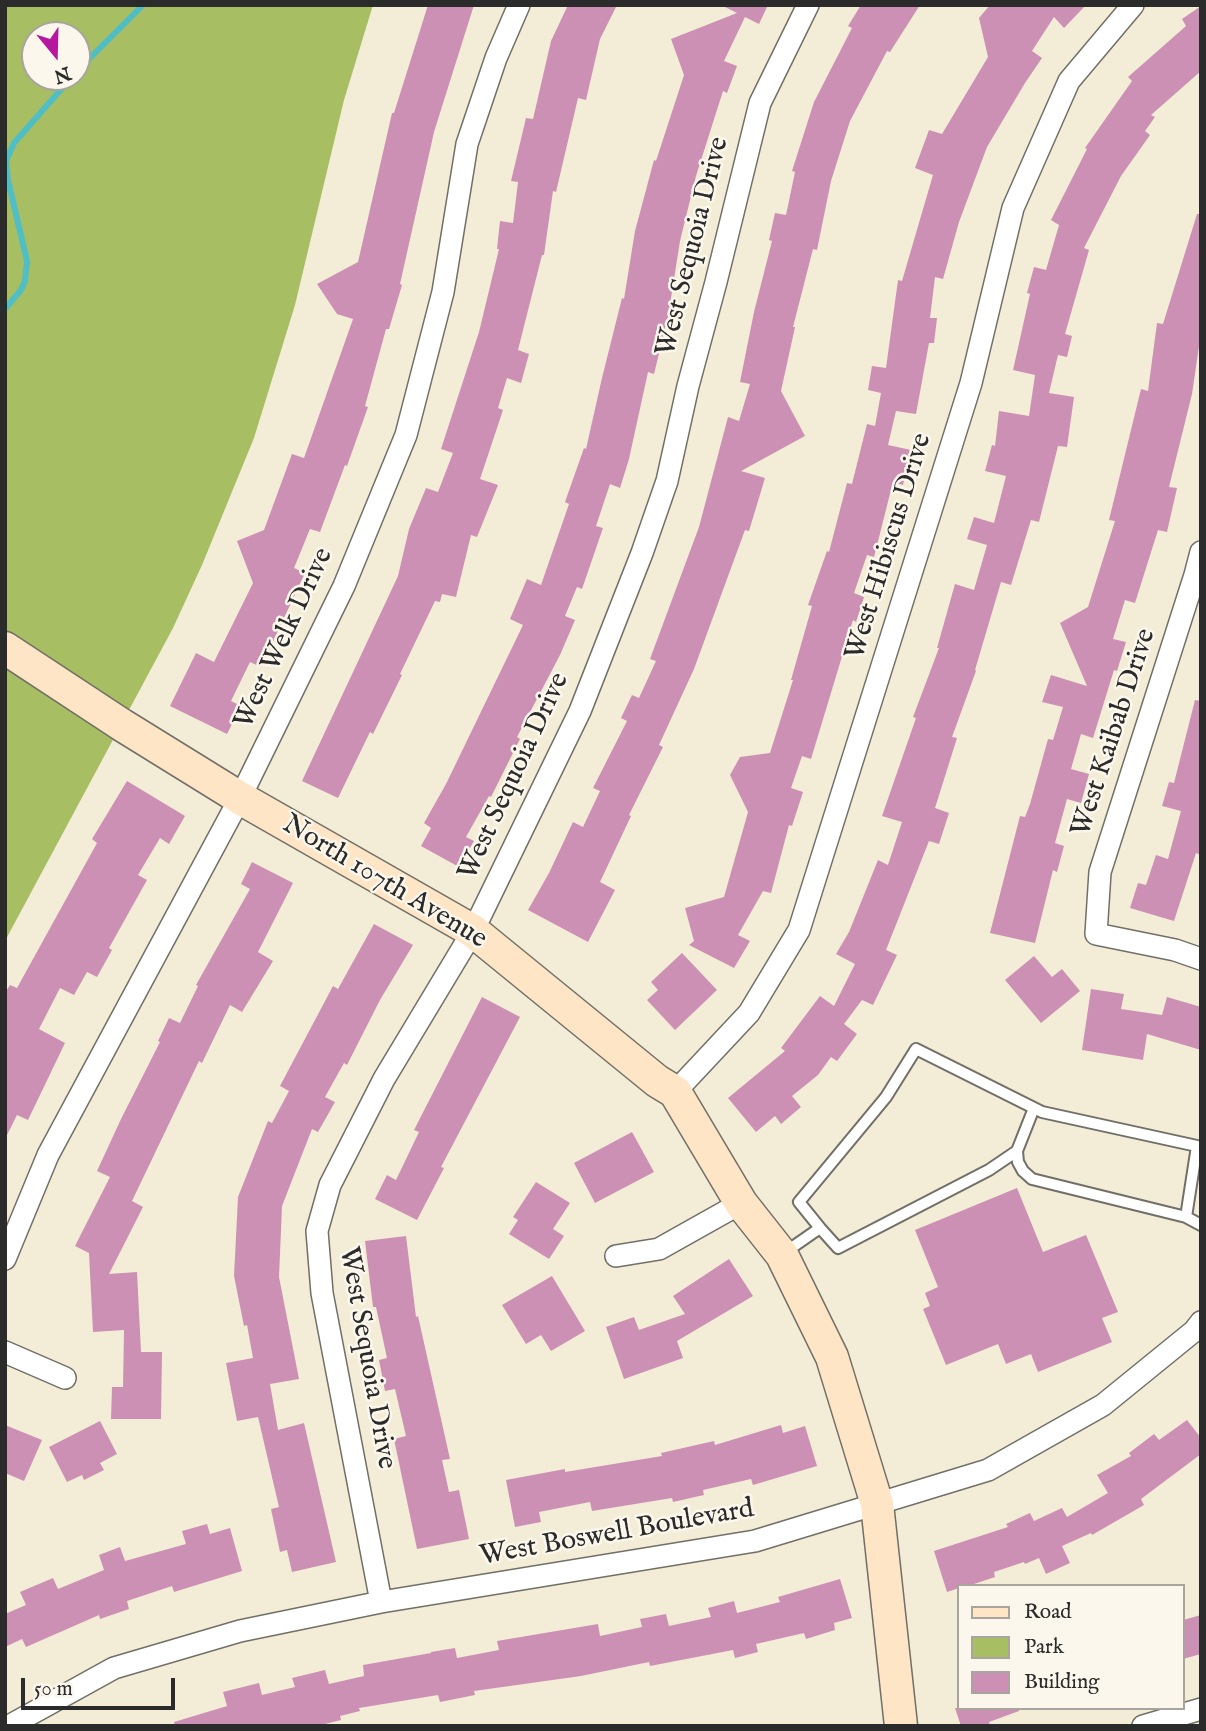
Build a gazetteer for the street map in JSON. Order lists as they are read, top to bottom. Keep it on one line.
{"streets":{"street":["West Sequoia Drive","West Hibiscus Drive","West Welk Drive","West Kaibab Drive","North 107th Avenue","West Boswell Boulevard"]},"crossings":[["West Sequoia Drive","North 107th Avenue"],["West Sequoia Drive","West Boswell Boulevard"],["West Hibiscus Drive","North 107th Avenue"],["West Welk Drive","North 107th Avenue"],["North 107th Avenue","West Boswell Boulevard"]],"legend":["Road","Park","Building"],"scale_bar":"50 m","north":"bottom"}
